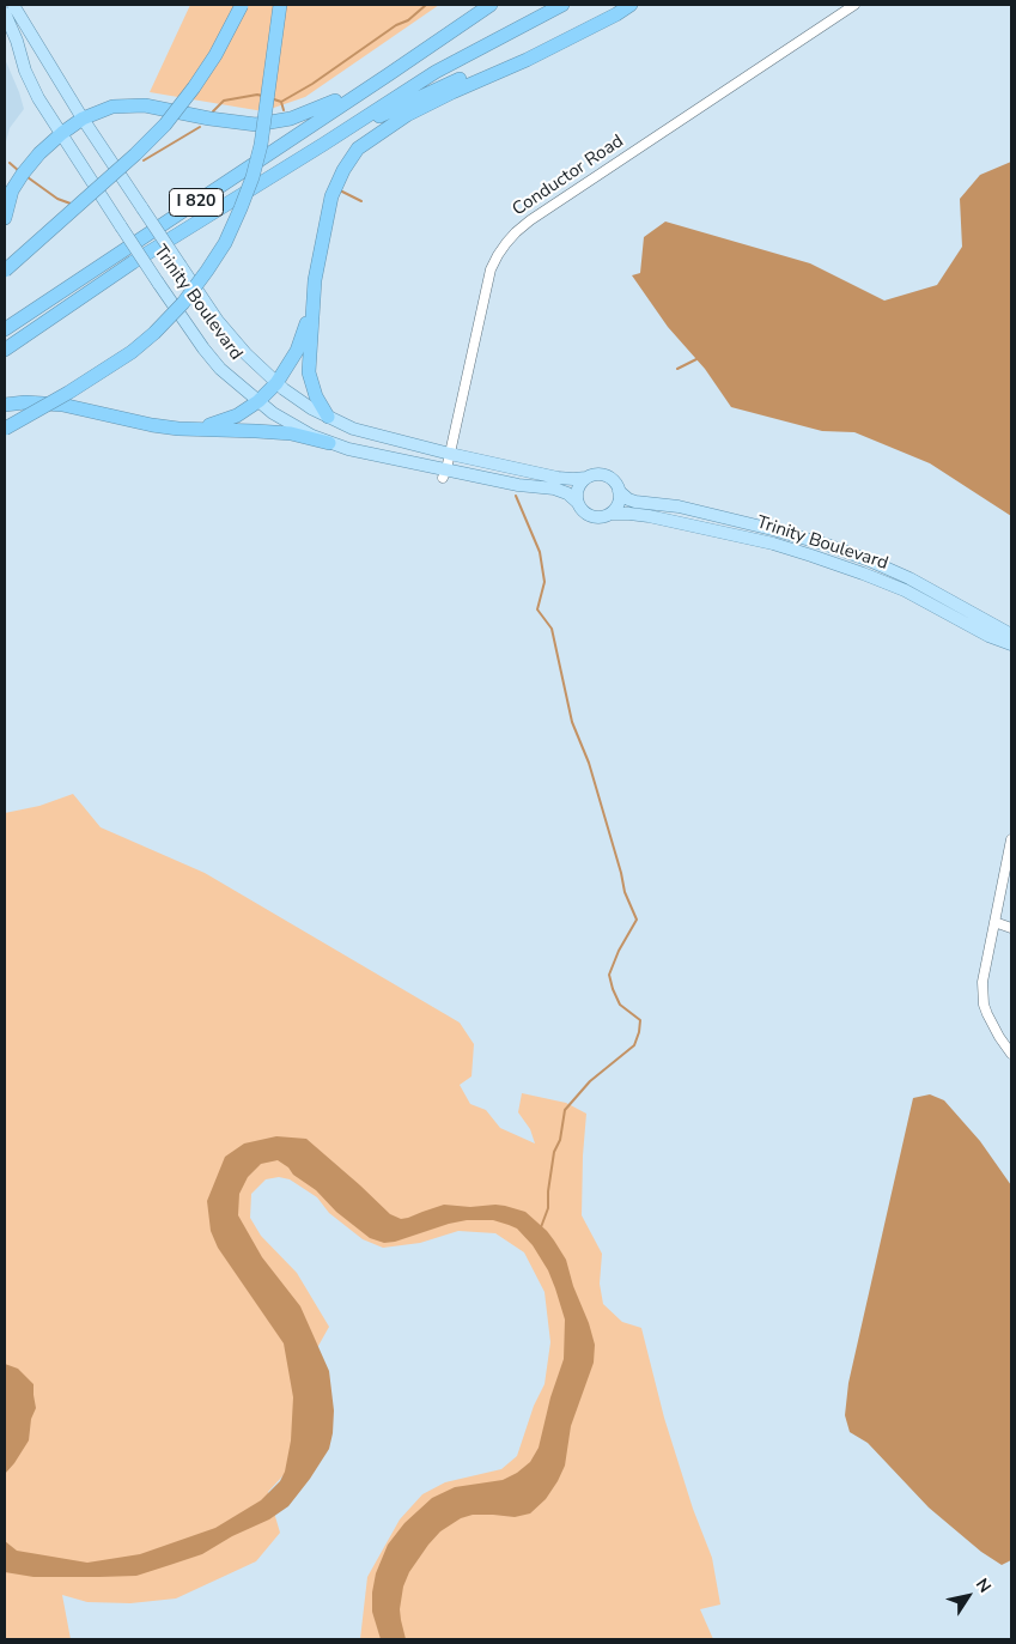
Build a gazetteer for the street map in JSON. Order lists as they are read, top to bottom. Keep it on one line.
{"streets":{"highway":["I 820"],"main road":["Trinity Boulevard"],"street":["Conductor Road"]},"crossings":[["Conductor Road","Trinity Boulevard"]],"north":"top right"}
